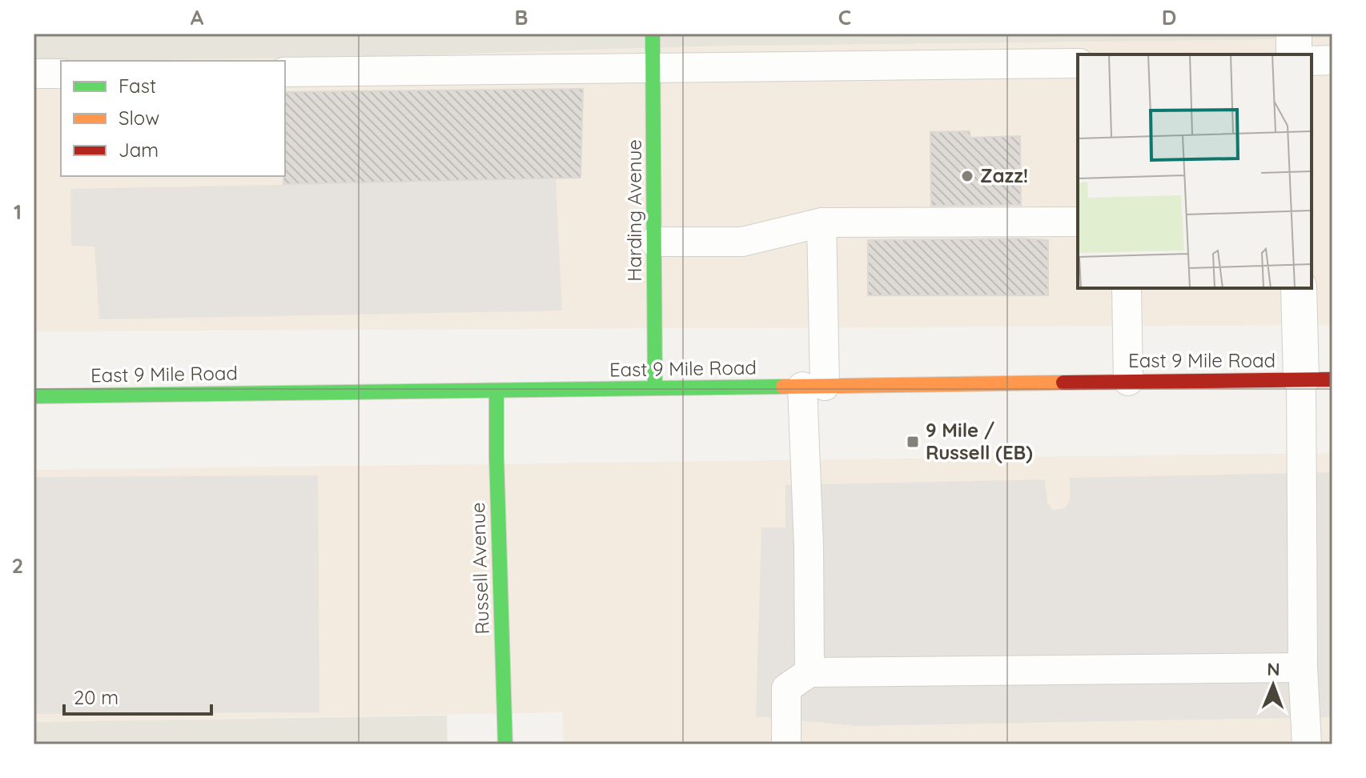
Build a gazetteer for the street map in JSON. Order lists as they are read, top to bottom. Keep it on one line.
{"streets":{"main road":["Harding Avenue","East 9 Mile Road","Russell Avenue"]},"crossings":[["Harding Avenue","East 9 Mile Road"],["East 9 Mile Road","Russell Avenue"]],"places":{"other":["Zazz!"],"transit":["9 Mile / Russell (EB)"]},"legend":["Fast","Slow","Jam"],"scale_bar":"20 m","north":"top","grid":{"columns":["A","B","C","D"],"rows":["1","2"]}}
